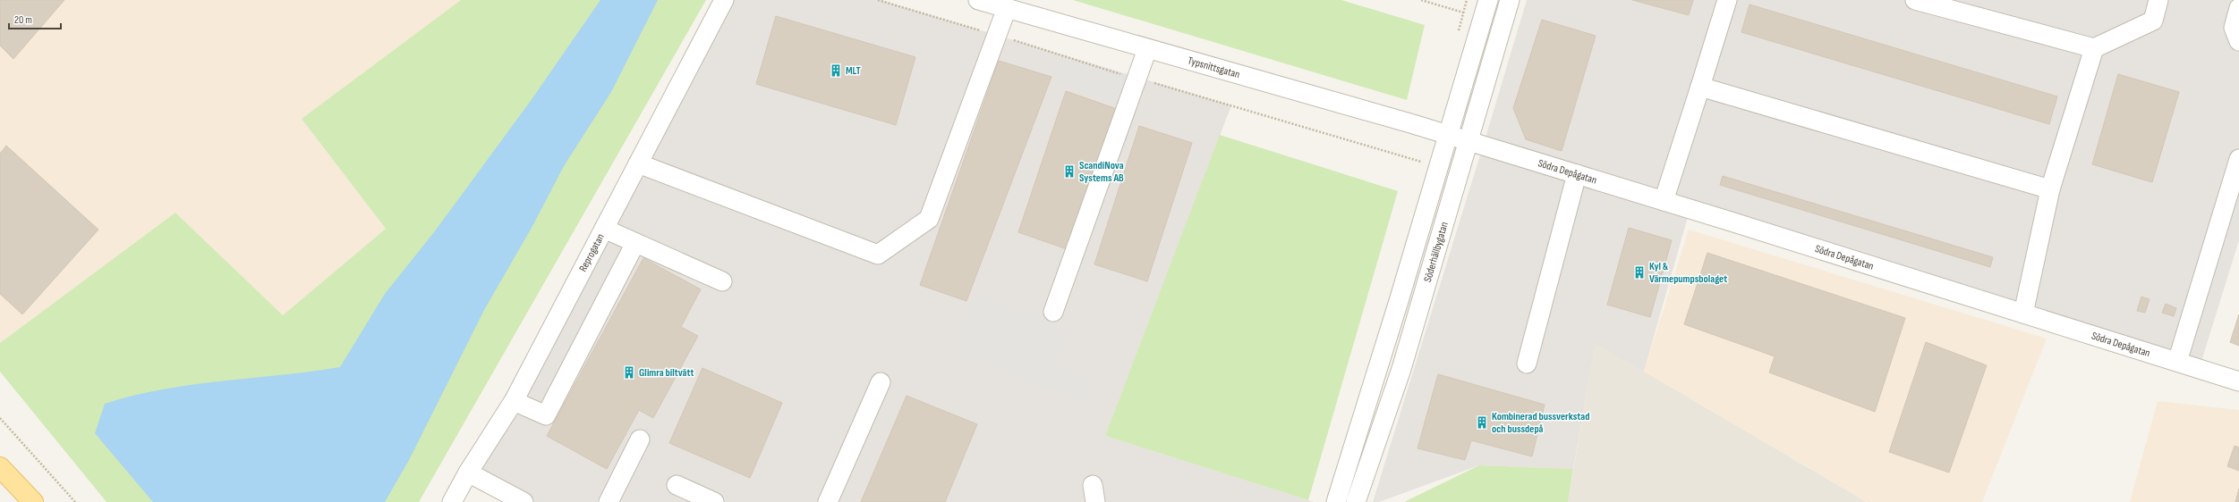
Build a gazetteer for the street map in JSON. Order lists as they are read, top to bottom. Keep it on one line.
{"streets":{"street":["Typsnittsgatan","Södra Depågatan","Söderhällbygatan","Reprogatan"]},"crossings":[["Typsnittsgatan","Södra Depågatan"],["Typsnittsgatan","Söderhällbygatan"],["Södra Depågatan","Söderhällbygatan"]],"places":{"building":["MLT","ScandiNova Systems AB","Kyl & Värmepumpsbolaget","Glimra biltvätt","Kombinerad bussverkstad och bussdepå"]},"scale_bar":"20 m"}
